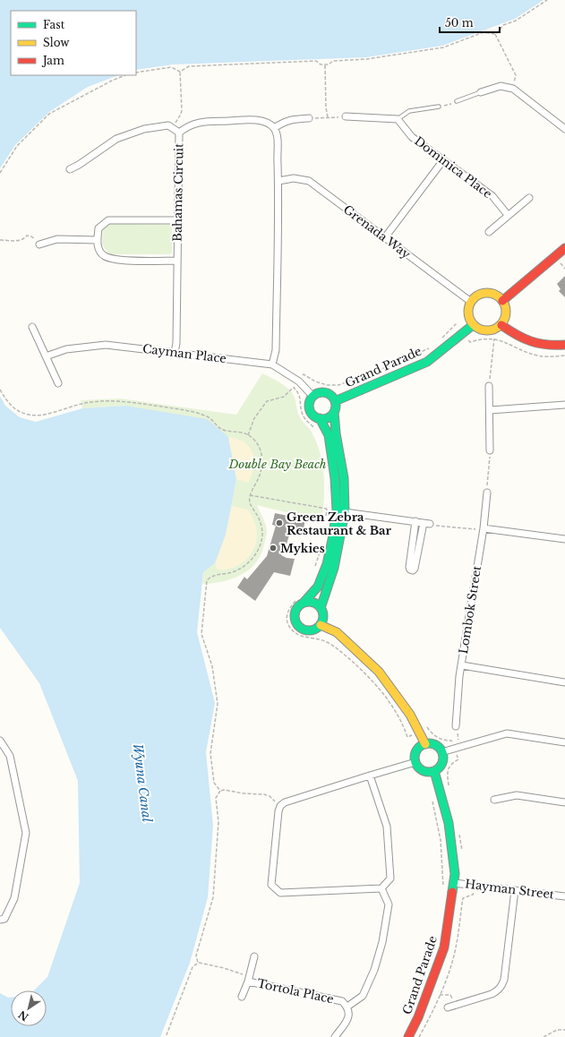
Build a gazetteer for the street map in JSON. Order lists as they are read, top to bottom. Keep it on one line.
{"streets":{"street":["Dominica Place","Bahamas Circuit","Grenada Way","Cayman Place","Grand Parade","Lombok Street","Hayman Street","Tortola Place"]},"crossings":[["Bahamas Circuit","Cayman Place"],["Grenada Way","Grand Parade"],["Cayman Place","Grand Parade"],["Grand Parade","Hayman Street"]],"water":["Wyuna Canal"],"parks":["Double Bay Beach"],"places":["Green Zebra Restaurant & Bar","Mykies"],"legend":["Fast","Slow","Jam"],"scale_bar":"50 m","north":"bottom left"}
